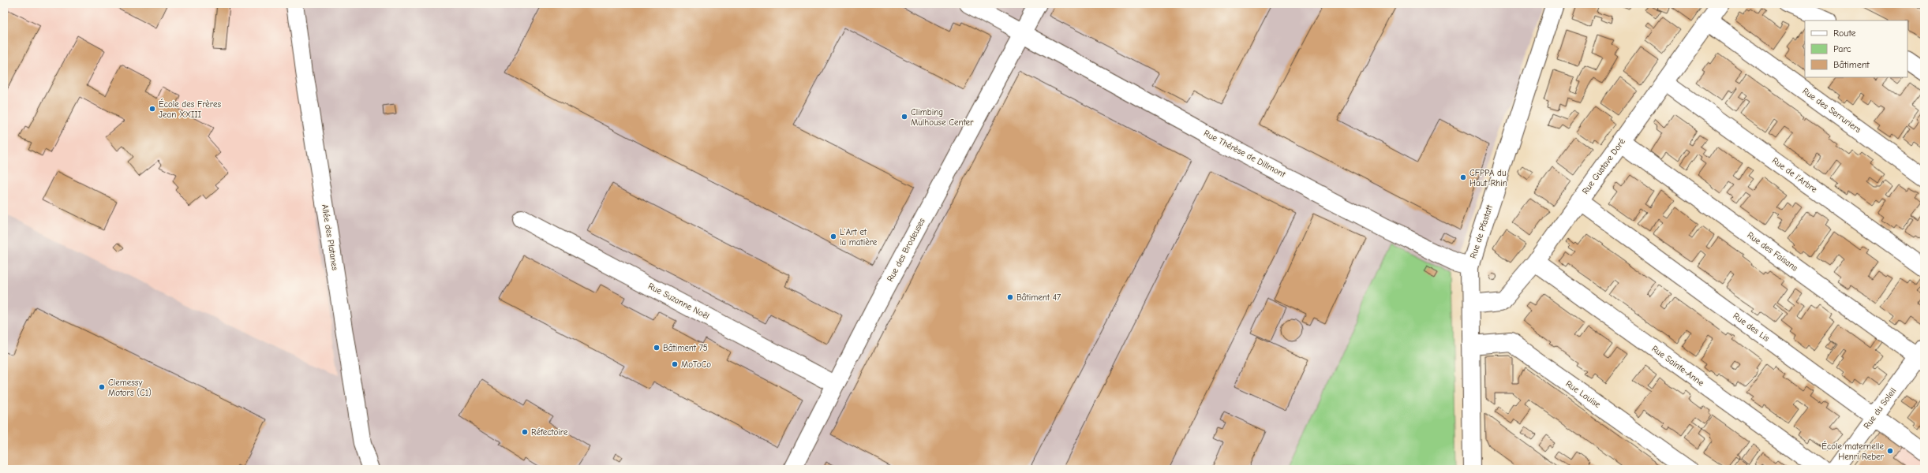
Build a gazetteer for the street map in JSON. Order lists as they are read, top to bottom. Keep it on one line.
{"streets":{"street":["Rue des Serruriers","Rue Thérèse de Dillmont","Rue Gustave Doré","Rue de l'Arbre","Rue de Pfastatt","Allée des Platanes","Rue des Brodeuses","Rue des Faisans","Rue Suzanne Noël","Rue des Lis","Rue Sainte-Anne","Rue Louise","Rue du Soleil"]},"crossings":[["Rue des Serruriers","Rue Gustave Doré"],["Rue Thérèse de Dillmont","Rue de Pfastatt"],["Rue Thérèse de Dillmont","Rue des Brodeuses"],["Rue Gustave Doré","Rue de l'Arbre"],["Rue Gustave Doré","Rue de Pfastatt"],["Rue Gustave Doré","Rue des Faisans"],["Rue Gustave Doré","Rue des Lis"],["Rue Gustave Doré","Rue Sainte-Anne"],["Rue de Pfastatt","Rue Louise"],["Rue des Brodeuses","Rue Suzanne Noël"],["Rue des Faisans","Rue du Soleil"],["Rue des Lis","Rue du Soleil"]],"places":["École des Frères Jean XXIII","Climbing Mulhouse Center","CFPPA du Haut-Rhin","L'Art et la matière","Bâtiment 47","Bâtiment 75","MoToCo","Clemessy Motors (C1)","Réfectoire","École maternelle Henri Reber"],"legend":["Route","Parc","Bâtiment"]}
